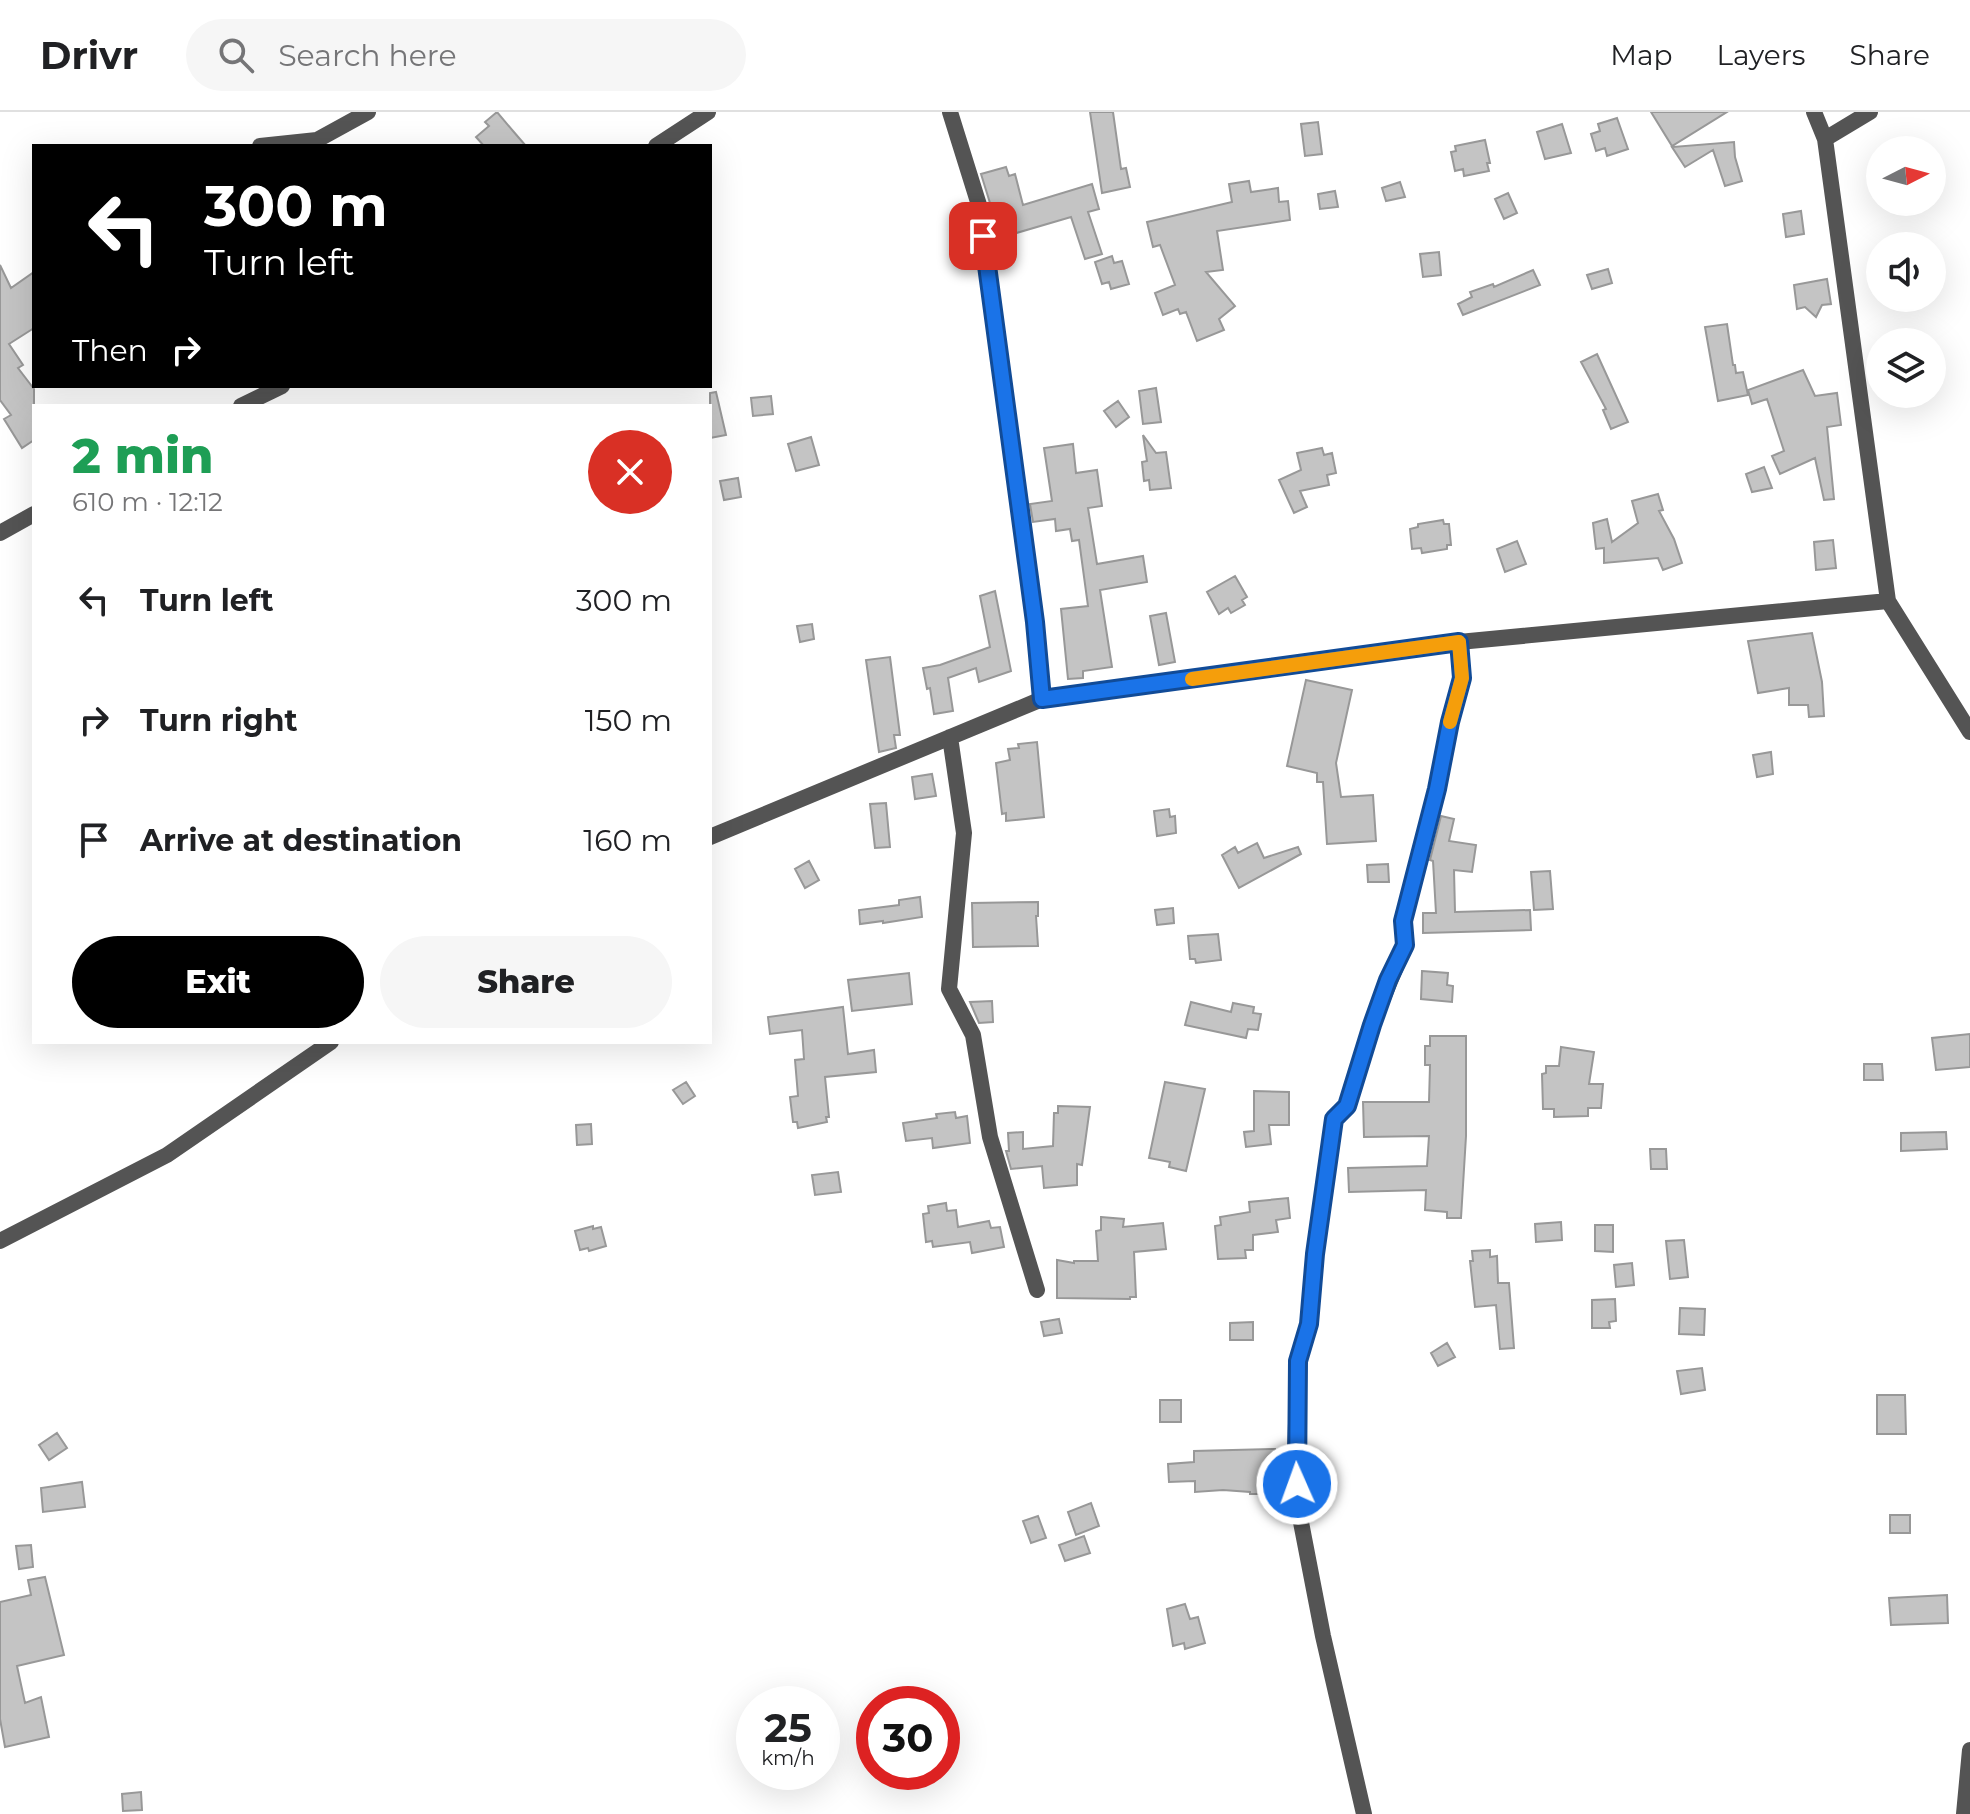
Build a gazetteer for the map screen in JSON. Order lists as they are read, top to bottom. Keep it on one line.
{"north":"right","page":{"header":"Drivr","search":"Search here","nav":["Map","Layers","Share"],"turn":["300 m","Turn left"],"then":"Then","heading":["2 min","610 m · 12:12"],"list":[{"name":"Turn left","value":"300 m"},{"name":"Turn right","value":"150 m"},{"name":"Arrive at destination","value":"160 m"}],"buttons":["Exit","Share"],"speed":"25 km/h","limit":"30"}}
